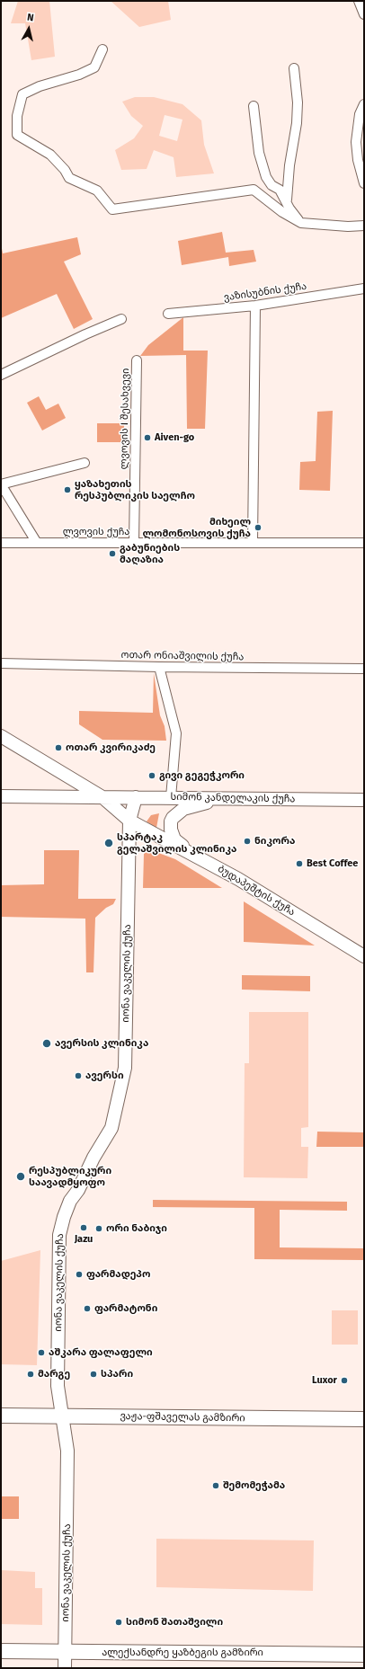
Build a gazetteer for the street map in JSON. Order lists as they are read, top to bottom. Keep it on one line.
{"streets":{"main road":["სიმონ კანდელაკის ქუჩა","ბუდაპეშტის ქუჩა","იონა ვაკელის ქუჩა","ვაჟა-ფშაველას გამზირი","ალექსანდრე ყაზბეგის გამზირი"],"street":["ვაზისუბნის ქუჩა","ლვოვის I შესახვევი","ლვოვის ქუჩა","ოთარ ონიაშვილის ქუჩა"]},"crossings":[["ლვოვის I შესახვევი","ლვოვის ქუჩა"],["სიმონ კანდელაკის ქუჩა","ბუდაპეშტის ქუჩა"],["სიმონ კანდელაკის ქუჩა","იონა ვაკელის ქუჩა"],["ბუდაპეშტის ქუჩა","იონა ვაკელის ქუჩა"],["იონა ვაკელის ქუჩა","ვაჟა-ფშაველას გამზირი"],["იონა ვაკელის ქუჩა","ალექსანდრე ყაზბეგის გამზირი"]],"places":["Aiven-go","ყაზახეთის რესპუბლიკის საელჩო","მიხეილ ლომონოსოვის ქუჩა","გაბუნიების მაღაზია","ოთარ კვირიკაძე","გივი გეგეჭკორი","ნიკორა","სპარტაკ გელაშვილის კლინიკა","Best Coffee","ავერსის კლინიკა","ავერსი","რესპუბლიკური საავადმყოფო","Jazu","ორი ნაბიჯი","ფარმადეპო","ფარმატონი","აშკარა ფალაფელი","მარგე","სპარი","Luxor","შემომეჭამა","სიმონ შათაშვილი"],"north":"top"}
